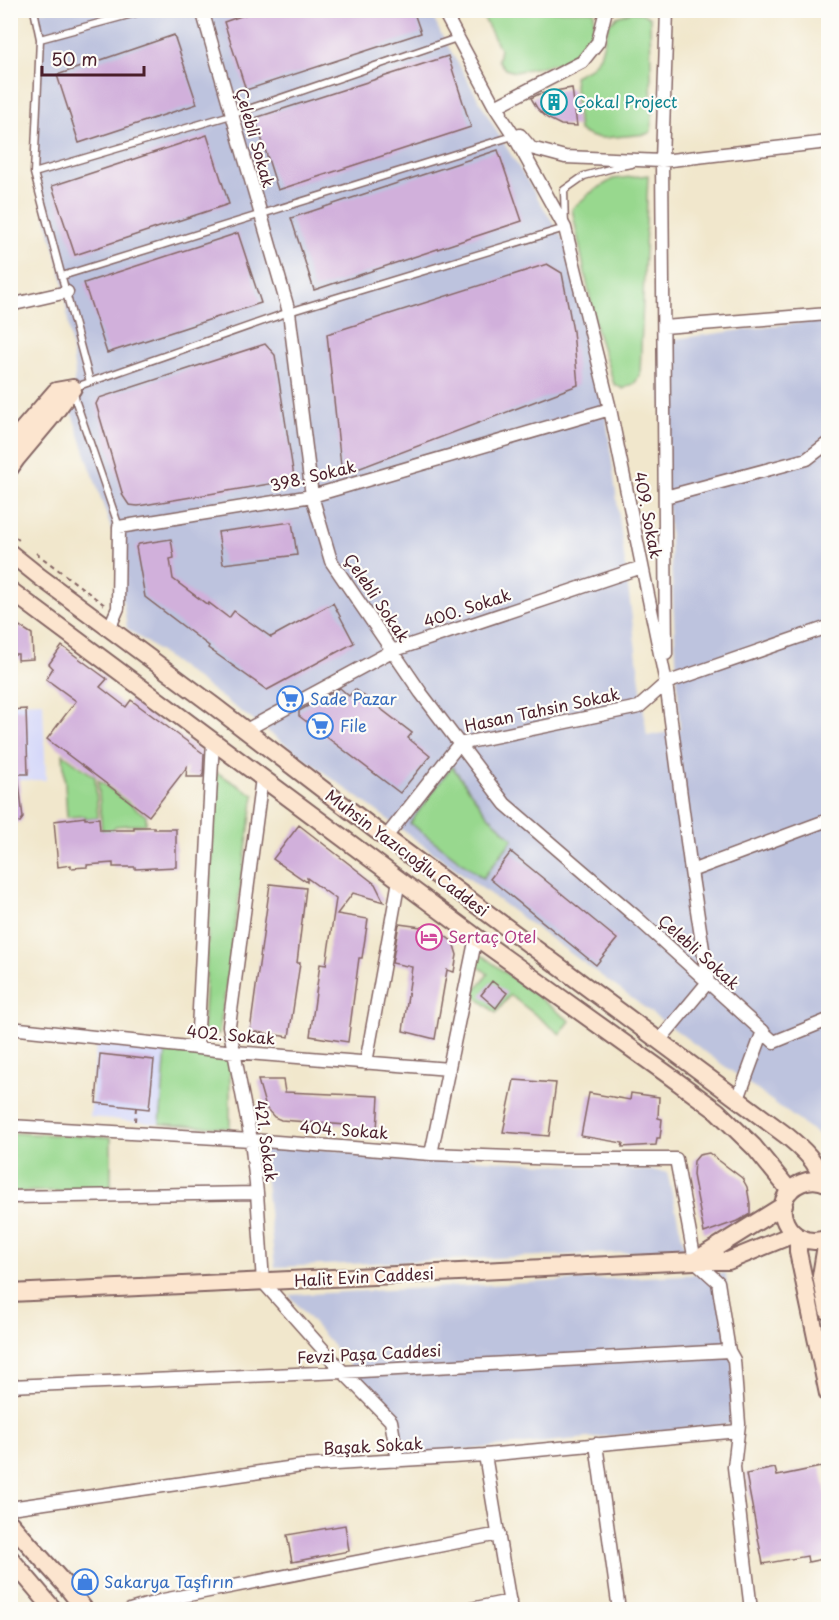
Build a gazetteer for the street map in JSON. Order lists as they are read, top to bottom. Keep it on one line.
{"streets":{"main road":["Muhsin Yazıcıoğlu Caddesi","Halit Evin Caddesi"],"street":["Çelebli Sokak","398. Sokak","409. Sokak","400. Sokak","Hasan Tahsin Sokak","402. Sokak","404. Sokak","421. Sokak","Fevzi Paşa Caddesi","Başak Sokak"]},"crossings":[["Çelebli Sokak","398. Sokak"],["Çelebli Sokak","409. Sokak"],["Çelebli Sokak","400. Sokak"],["Çelebli Sokak","Hasan Tahsin Sokak"],["398. Sokak","409. Sokak"],["409. Sokak","400. Sokak"],["409. Sokak","Hasan Tahsin Sokak"],["400. Sokak","Muhsin Yazıcıoğlu Caddesi"],["Muhsin Yazıcıoğlu Caddesi","421. Sokak"],["Muhsin Yazıcıoğlu Caddesi","Halit Evin Caddesi"],["402. Sokak","421. Sokak"],["404. Sokak","421. Sokak"],["404. Sokak","Halit Evin Caddesi"],["421. Sokak","Halit Evin Caddesi"]],"places":{"building":["Çokal Project"],"supermarket":["Sade Pazar","File"],"hotel":["Sertaç Otel"],"shop":["Sakarya Taşfırın"]},"scale_bar":"50 m"}
